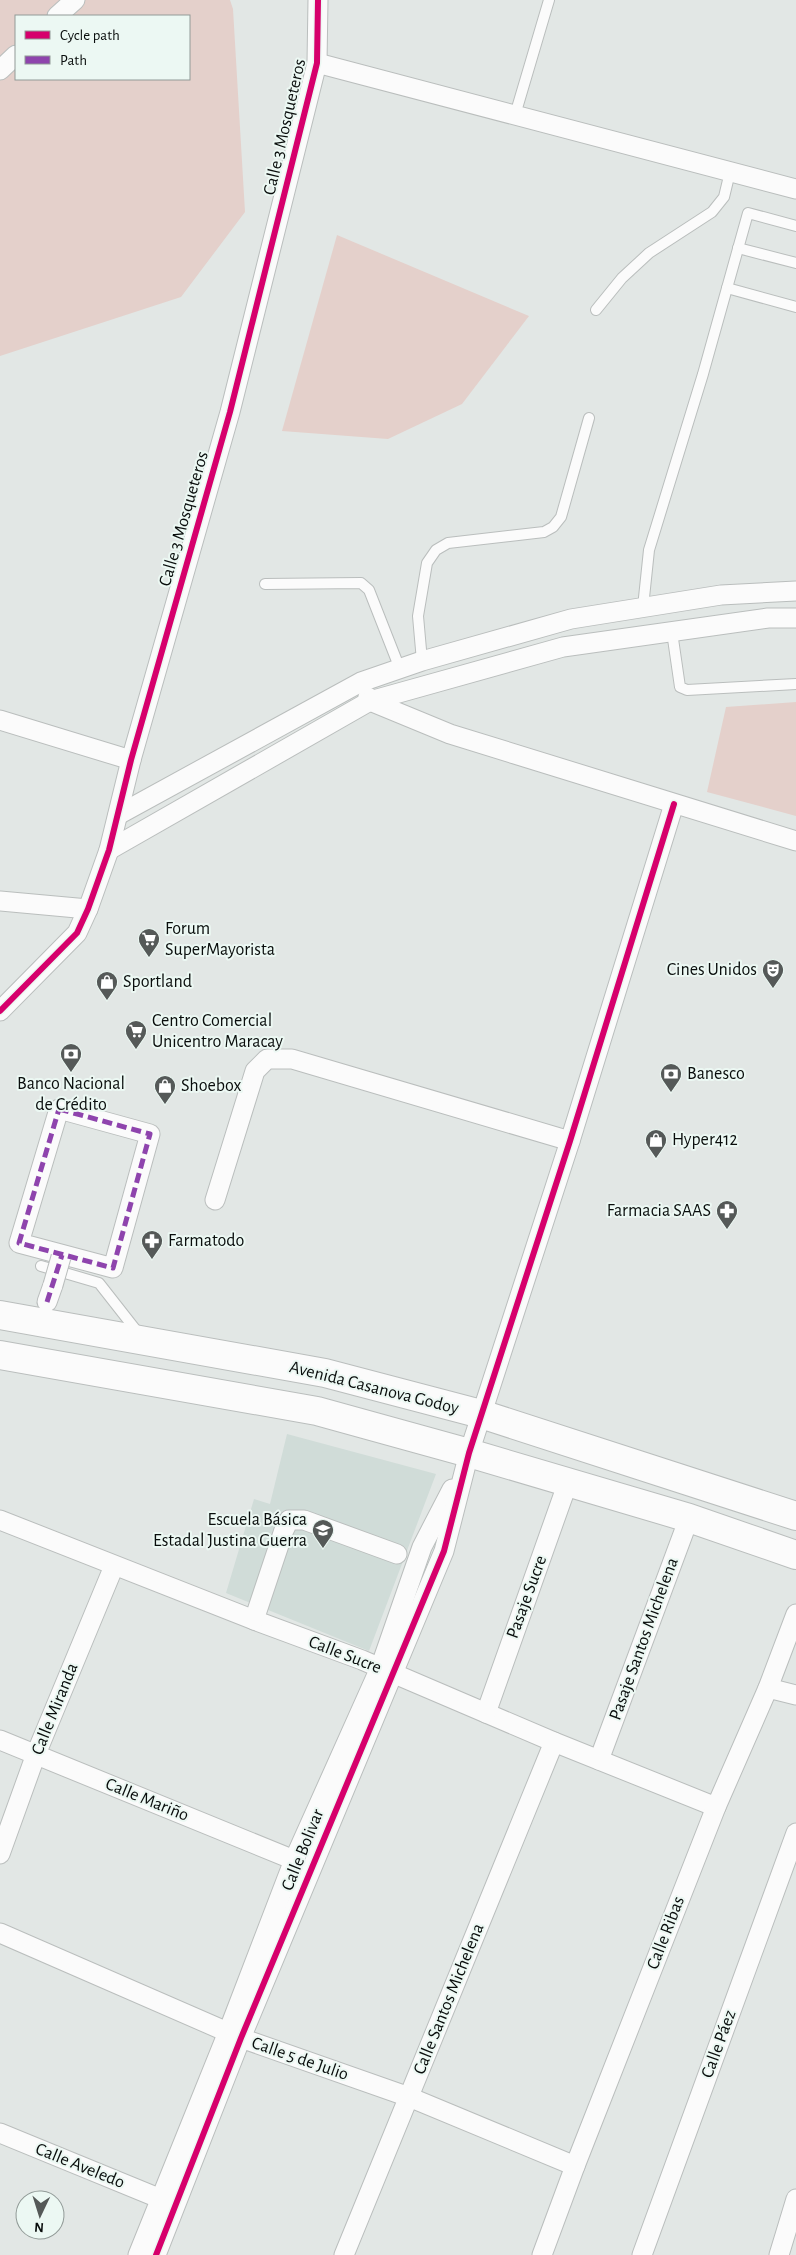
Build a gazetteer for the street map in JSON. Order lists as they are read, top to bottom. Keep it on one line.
{"streets":{"street":["Calle 3 Mosqueteros","Avenida Casanova Godoy","Pasaje Sucre","Pasaje Santos Michelena","Calle Sucre","Calle Miranda","Calle Mariño","Calle Bolivar","Calle Ribas","Calle Santos Michelena","Calle Páez","Calle 5 de Julio","Calle Aveledo"]},"crossings":[["Avenida Casanova Godoy","Pasaje Sucre"],["Avenida Casanova Godoy","Pasaje Santos Michelena"],["Avenida Casanova Godoy","Calle Bolivar"],["Pasaje Sucre","Calle Sucre"],["Pasaje Santos Michelena","Calle Sucre"],["Calle Sucre","Calle Miranda"],["Calle Sucre","Calle Bolivar"],["Calle Sucre","Calle Ribas"],["Calle Sucre","Calle Santos Michelena"],["Calle Miranda","Calle Mariño"],["Calle Mariño","Calle Bolivar"],["Calle Bolivar","Calle 5 de Julio"],["Calle Bolivar","Calle Aveledo"],["Calle Ribas","Calle 5 de Julio"],["Calle Santos Michelena","Calle 5 de Julio"]],"places":{"supermarket":["Forum SuperMayorista","Centro Comercial Unicentro Maracay"],"theatre":["Cines Unidos"],"shop":["Sportland","Shoebox","Hyper412"],"bank":["Banco Nacional de Crédito","Banesco"],"pharmacy":["Farmacia SAAS","Farmatodo"],"school or university":["Escuela Básica Estadal Justina Guerra"]},"legend":["Cycle path","Path"],"north":"bottom"}
